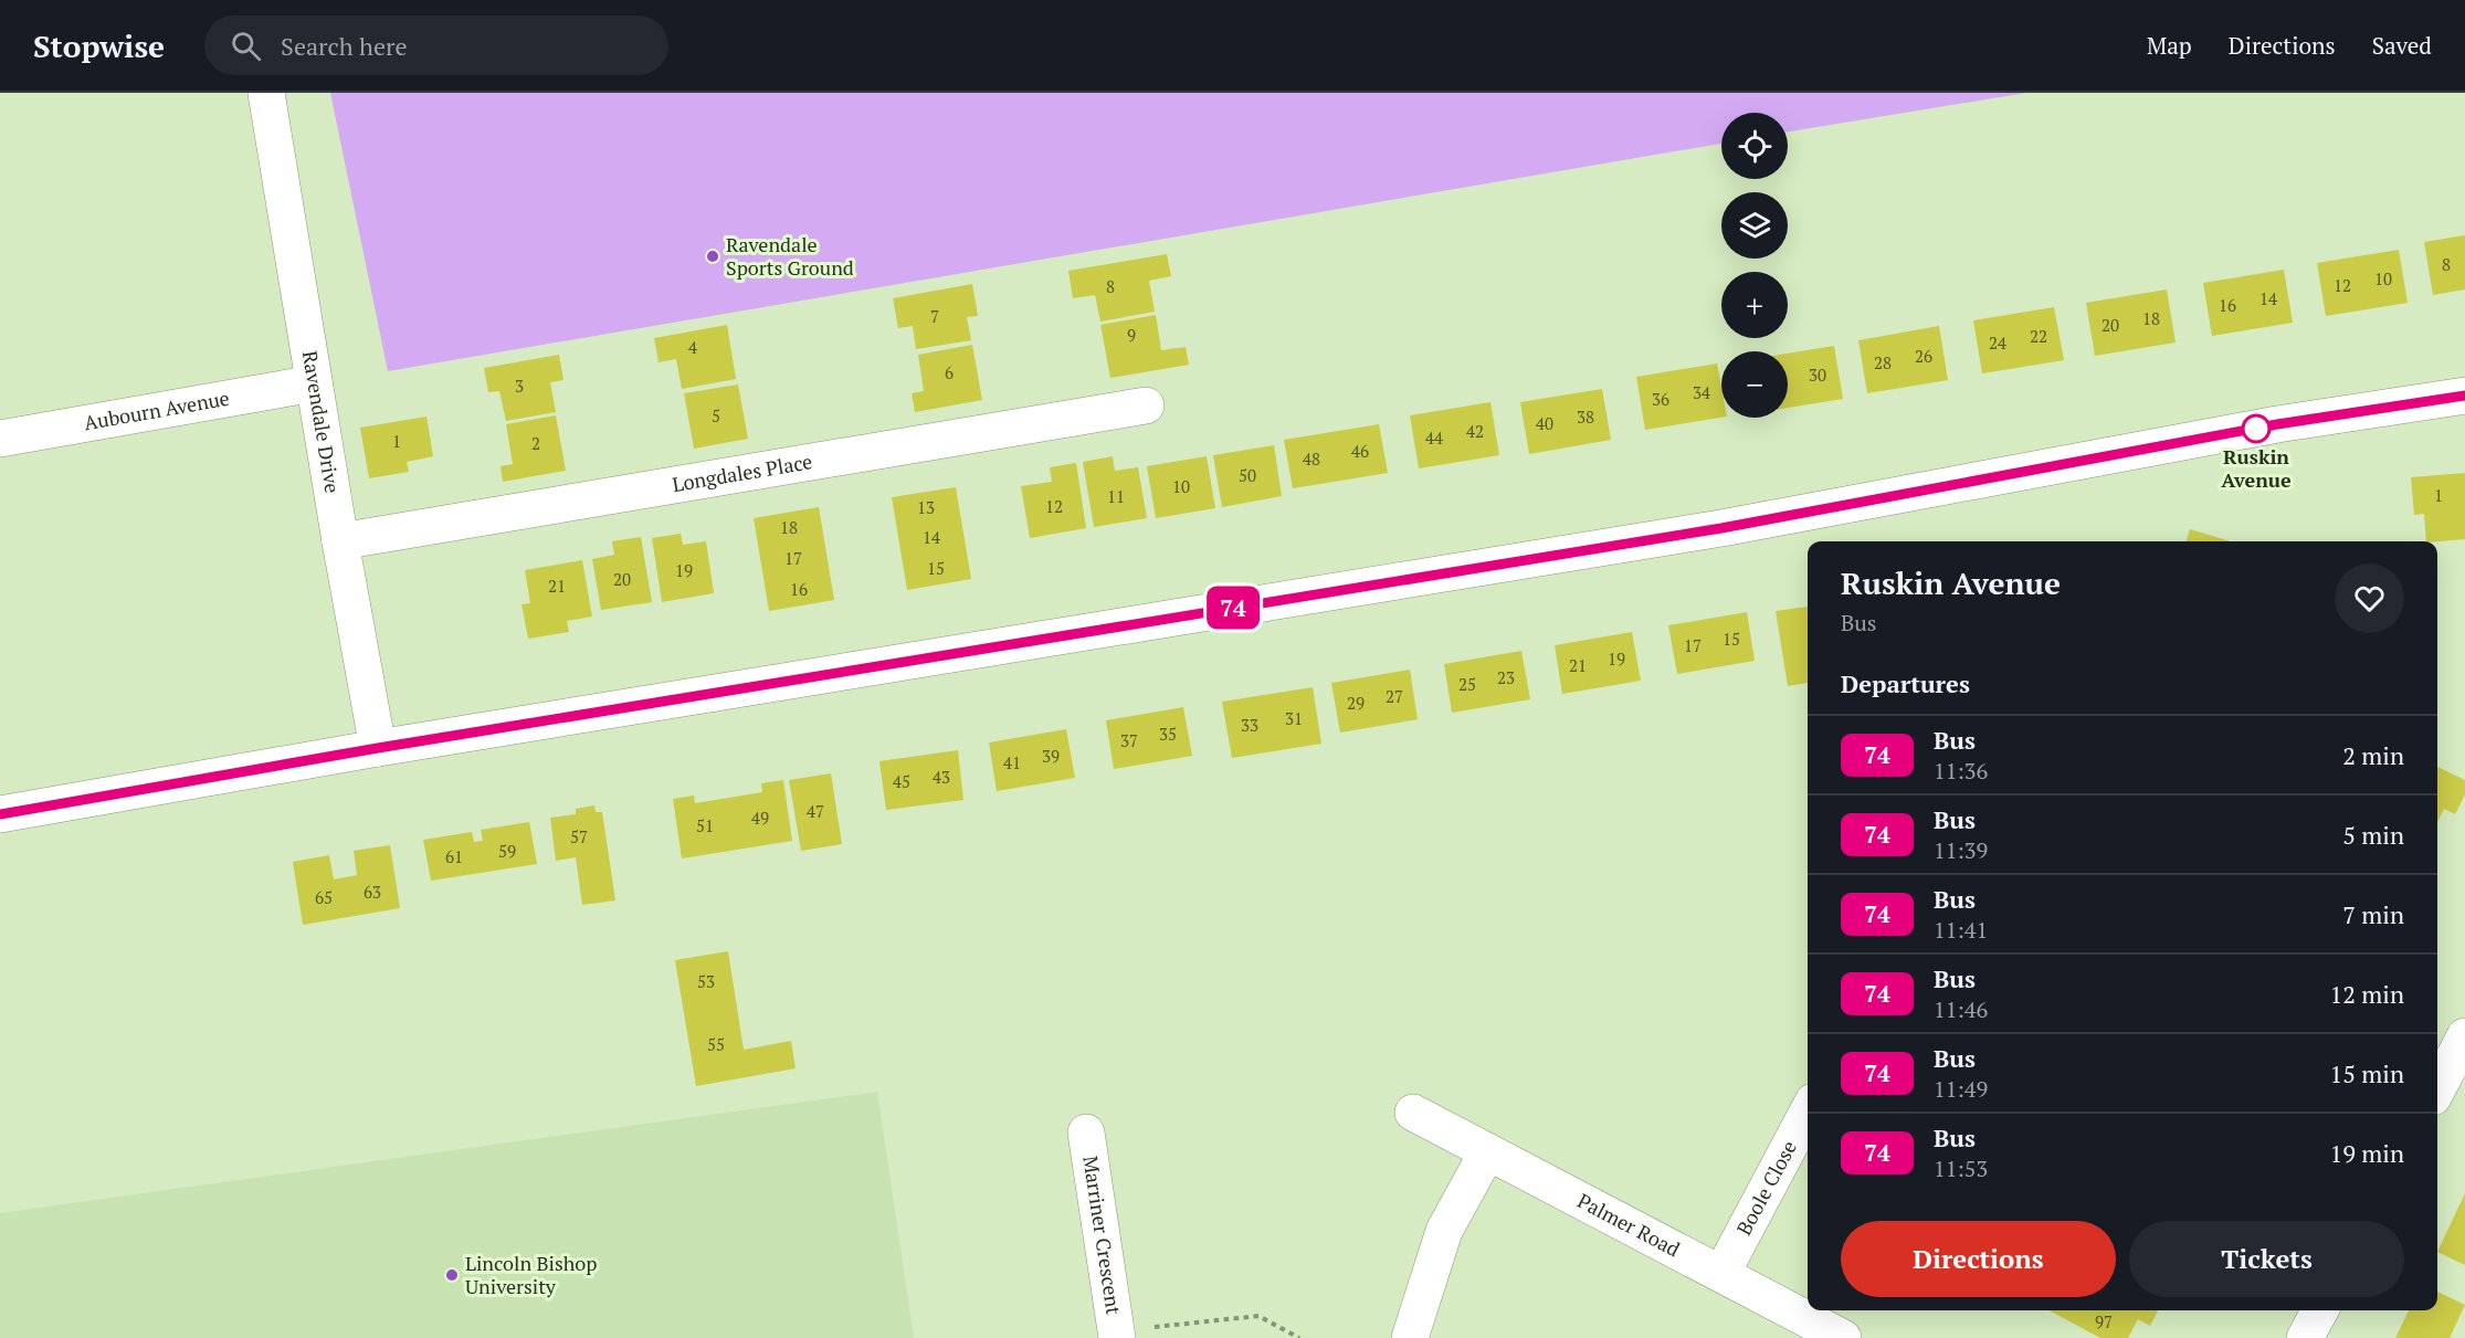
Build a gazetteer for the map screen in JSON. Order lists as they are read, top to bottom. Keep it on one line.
{"streets":{"street":["Aubourn Avenue","Ravendale Drive","Longdales Place","Boole Close","Palmer Road","Marriner Crescent"]},"crossings":[["Aubourn Avenue","Ravendale Drive"],["Ravendale Drive","Longdales Place"],["Boole Close","Palmer Road"]],"places":["Ravendale Sports Ground","Ruskin Avenue","Lincoln Bishop University"],"lines":["bus line 74"],"house_numbers":["8","10","12","8","14","16","7","18","20","9","22","24","4","26","28","6","30","3","34","36","5","38","40","42","44","1","2","46","48","50","10","1","11","12","13","18","14","17","15","19","20","21","16","15","17","19","21","23","25","27","29","31","33","35","37","39","41","43","45","47","49","51","57","59","61","63","65","53","55","97"],"page":{"header":"Stopwise","search":"Search here","nav":["Map","Directions","Saved"],"on_map":"74","map_buttons":["+","−"],"heading":[["Ruskin Avenue","Bus"],"Departures"],"list":[{"mark":"74","name":"Bus","note":"11:36","value":"2 min"},{"mark":"74","name":"Bus","note":"11:39","value":"5 min"},{"mark":"74","name":"Bus","note":"11:41","value":"7 min"},{"mark":"74","name":"Bus","note":"11:46","value":"12 min"},{"mark":"74","name":"Bus","note":"11:49","value":"15 min"},{"mark":"74","name":"Bus","note":"11:53","value":"19 min"}],"buttons":["Directions","Tickets"]}}
